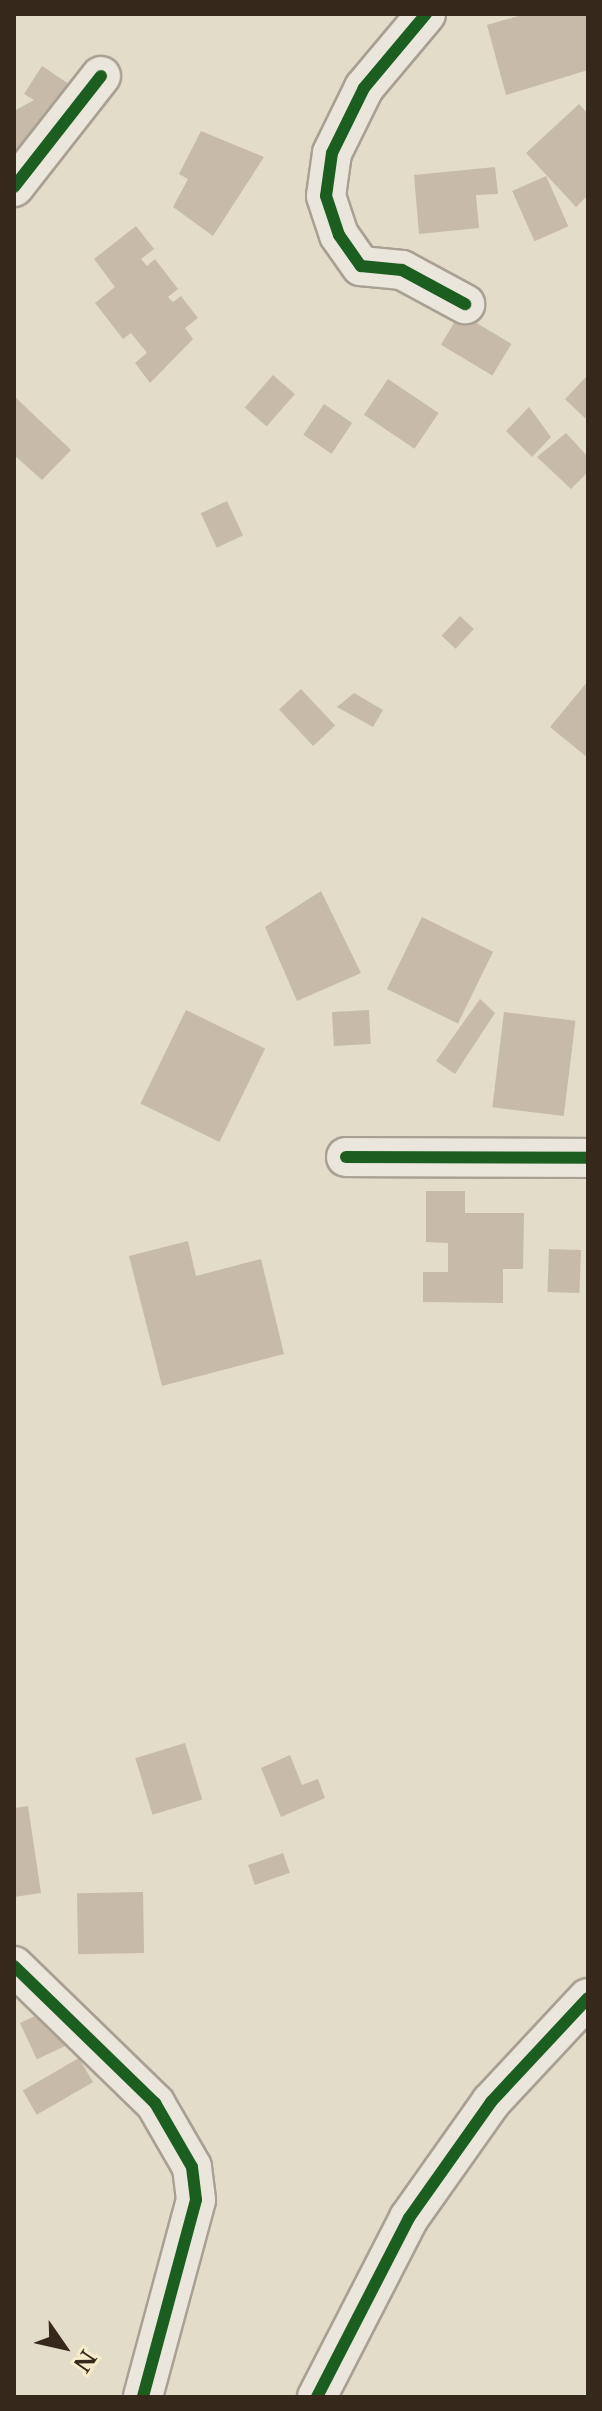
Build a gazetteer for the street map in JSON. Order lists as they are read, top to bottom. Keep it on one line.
{"north":"bottom right"}
